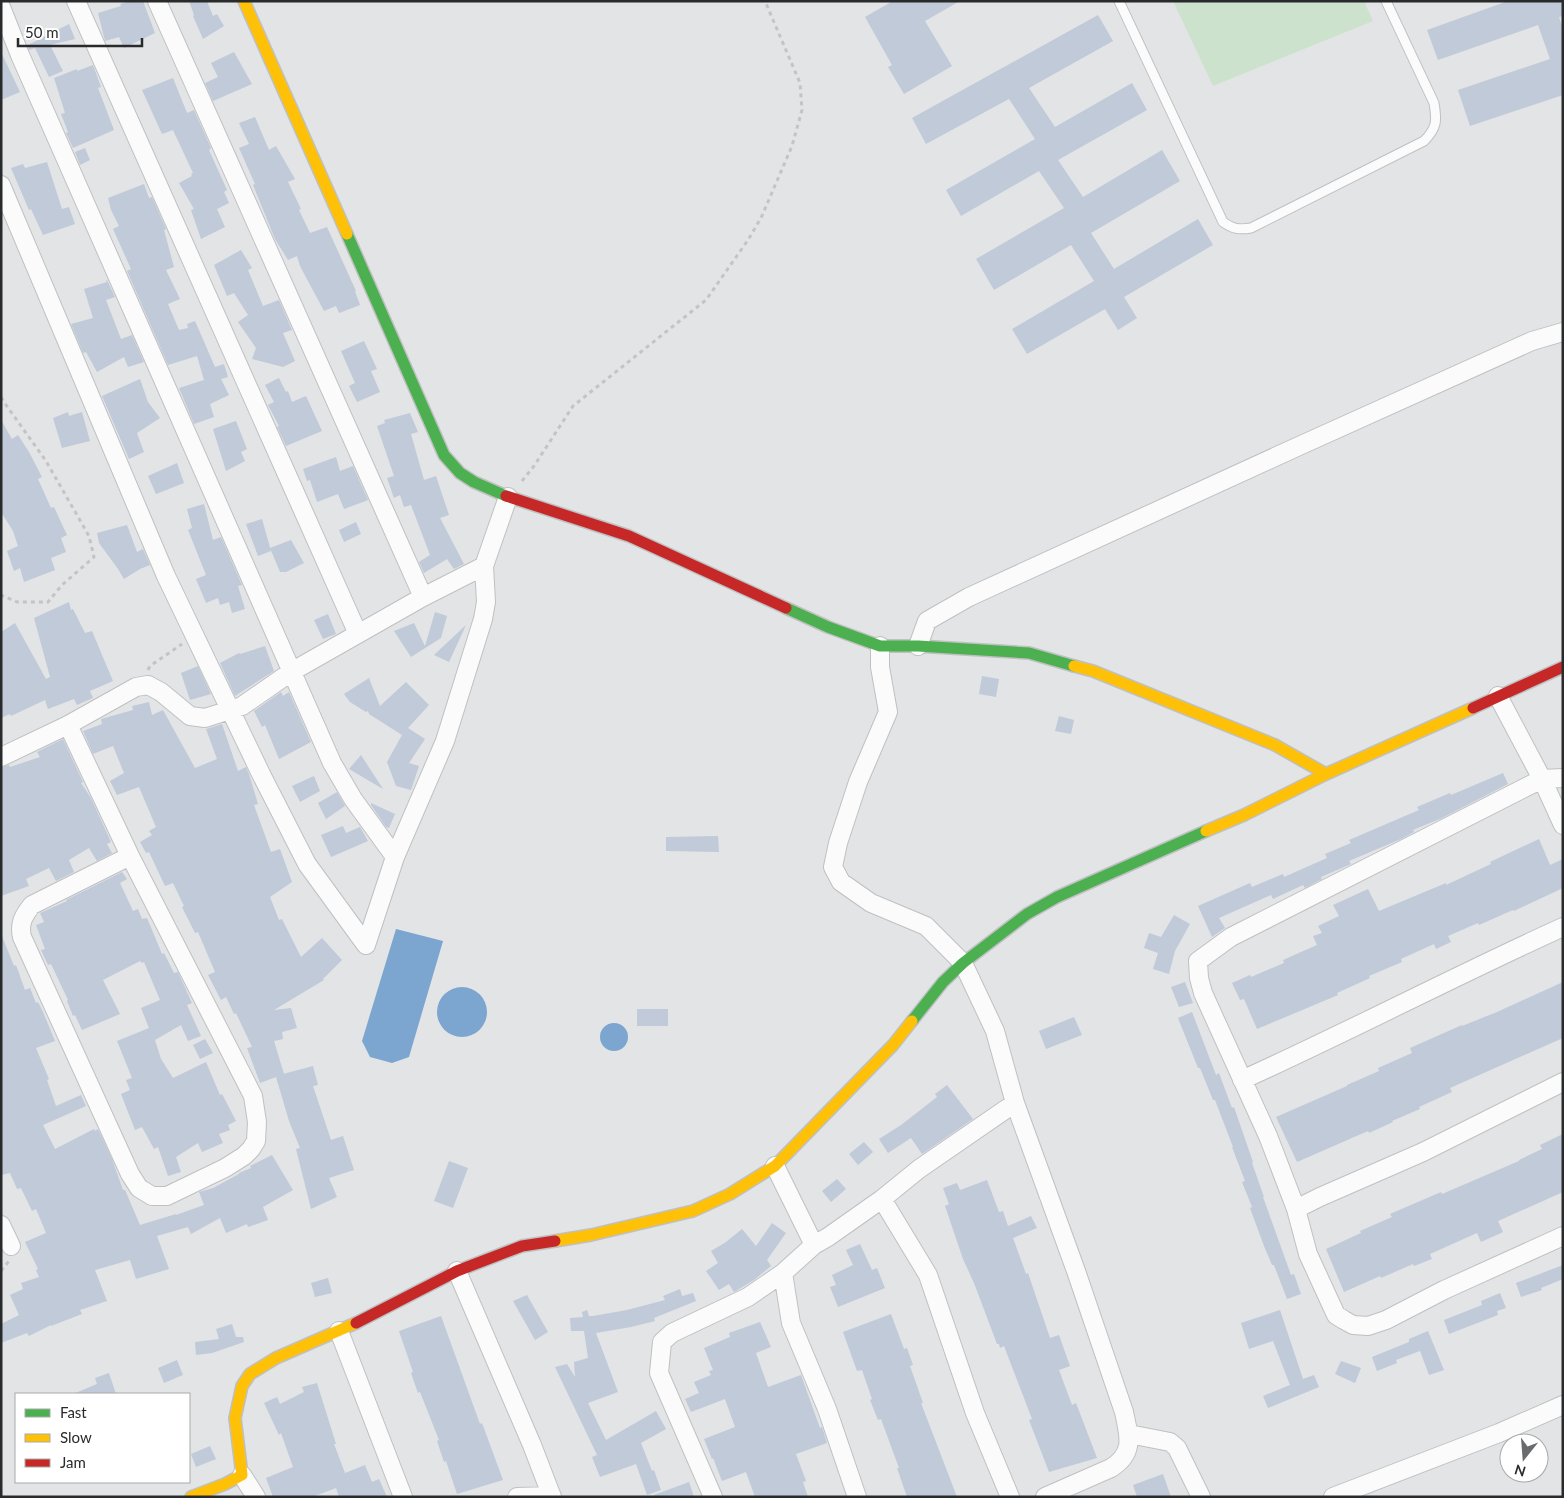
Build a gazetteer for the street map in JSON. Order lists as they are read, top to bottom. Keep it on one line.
{"legend":["Fast","Slow","Jam"],"scale_bar":"50 m","north":"bottom"}
